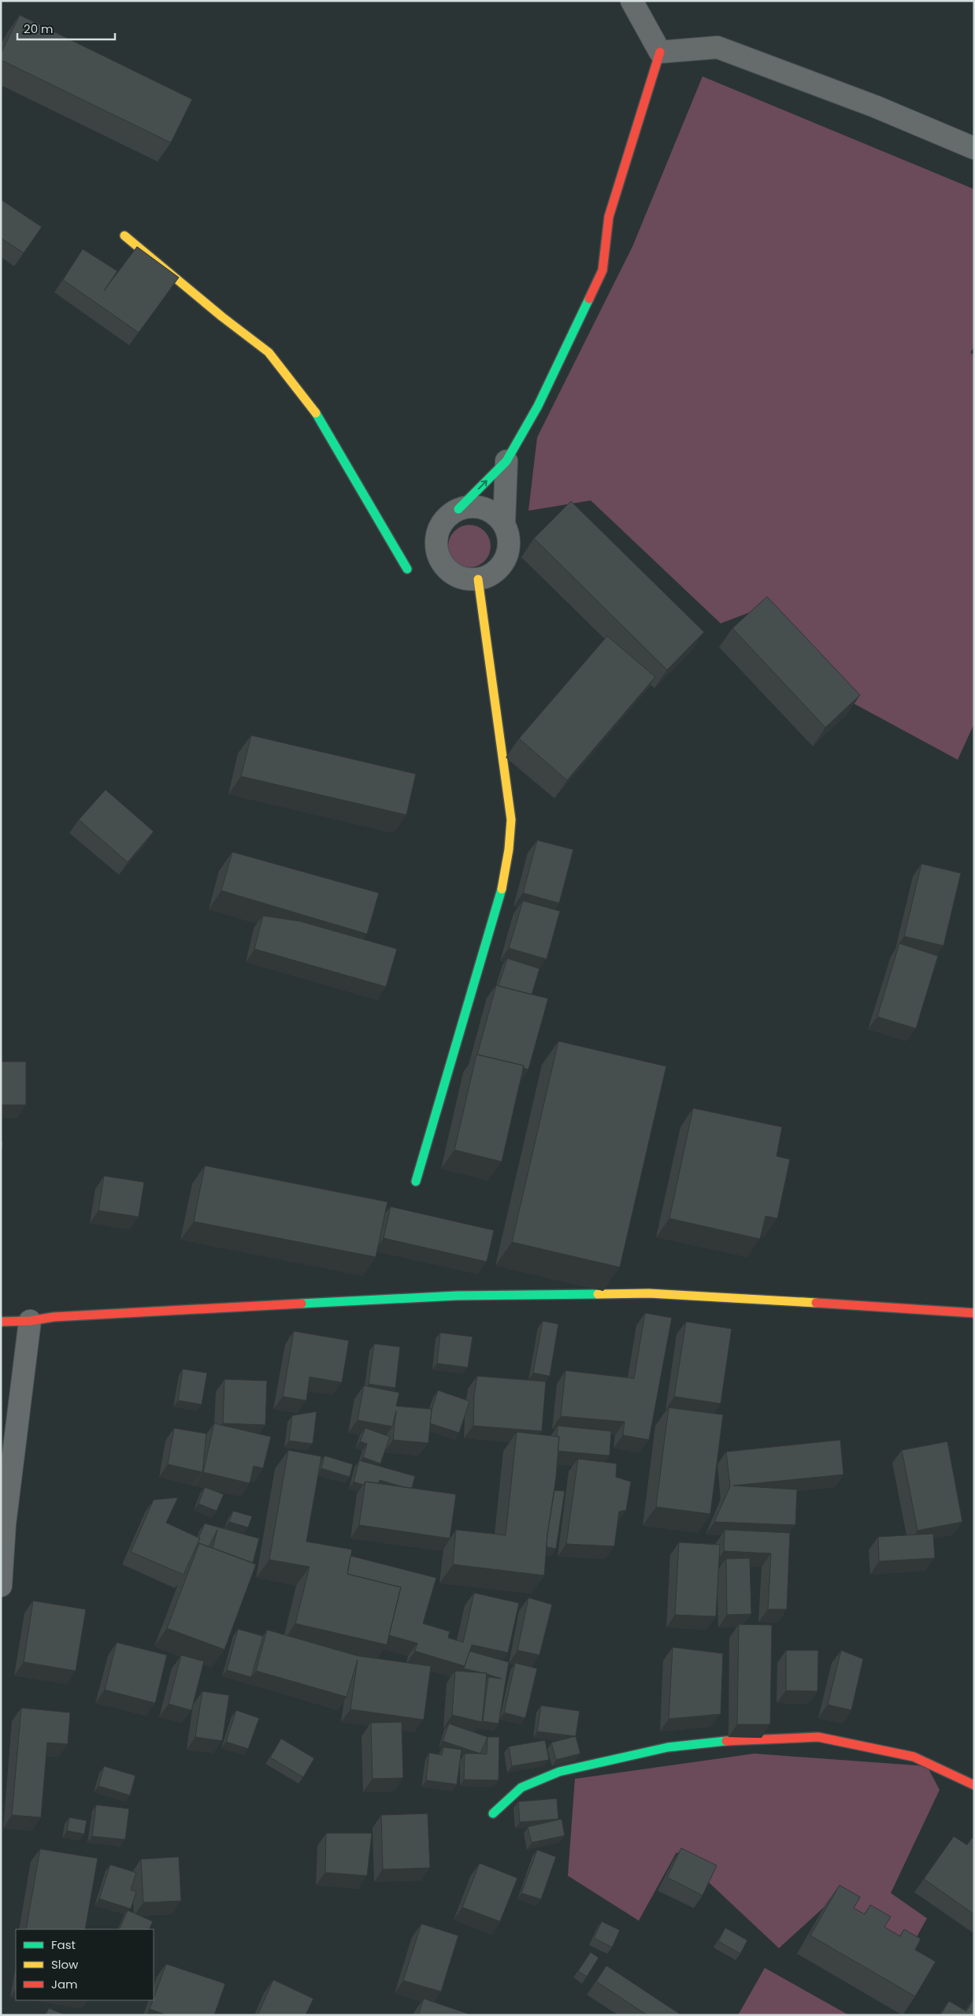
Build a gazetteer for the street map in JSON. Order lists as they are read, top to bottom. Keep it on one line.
{"legend":["Fast","Slow","Jam"],"scale_bar":"20 m"}
